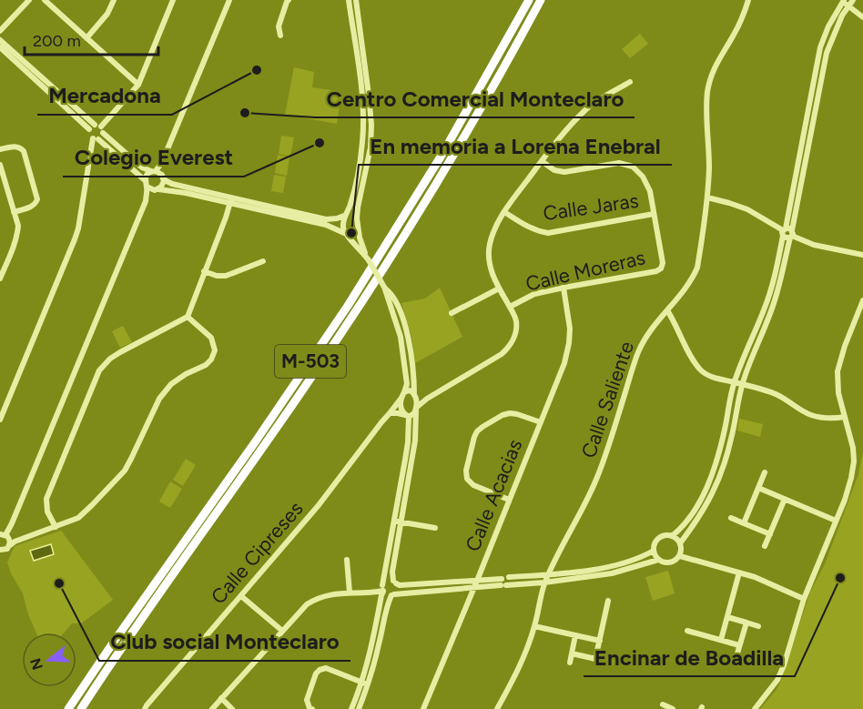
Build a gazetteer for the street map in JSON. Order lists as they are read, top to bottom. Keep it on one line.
{"streets":{"highway":["M-503"],"street":["Calle Jaras","Calle Moreras","Calle Saliente","Calle Acacias","Calle Cipreses"]},"crossings":[["Calle Jaras","Calle Moreras"],["Calle Moreras","Calle Acacias"]],"places":["Mercadona","Centro Comercial Monteclaro","Colegio Everest","En memoria a Lorena Enebral","Encinar de Boadilla","Club social Monteclaro"],"scale_bar":"200 m","north":"left"}
